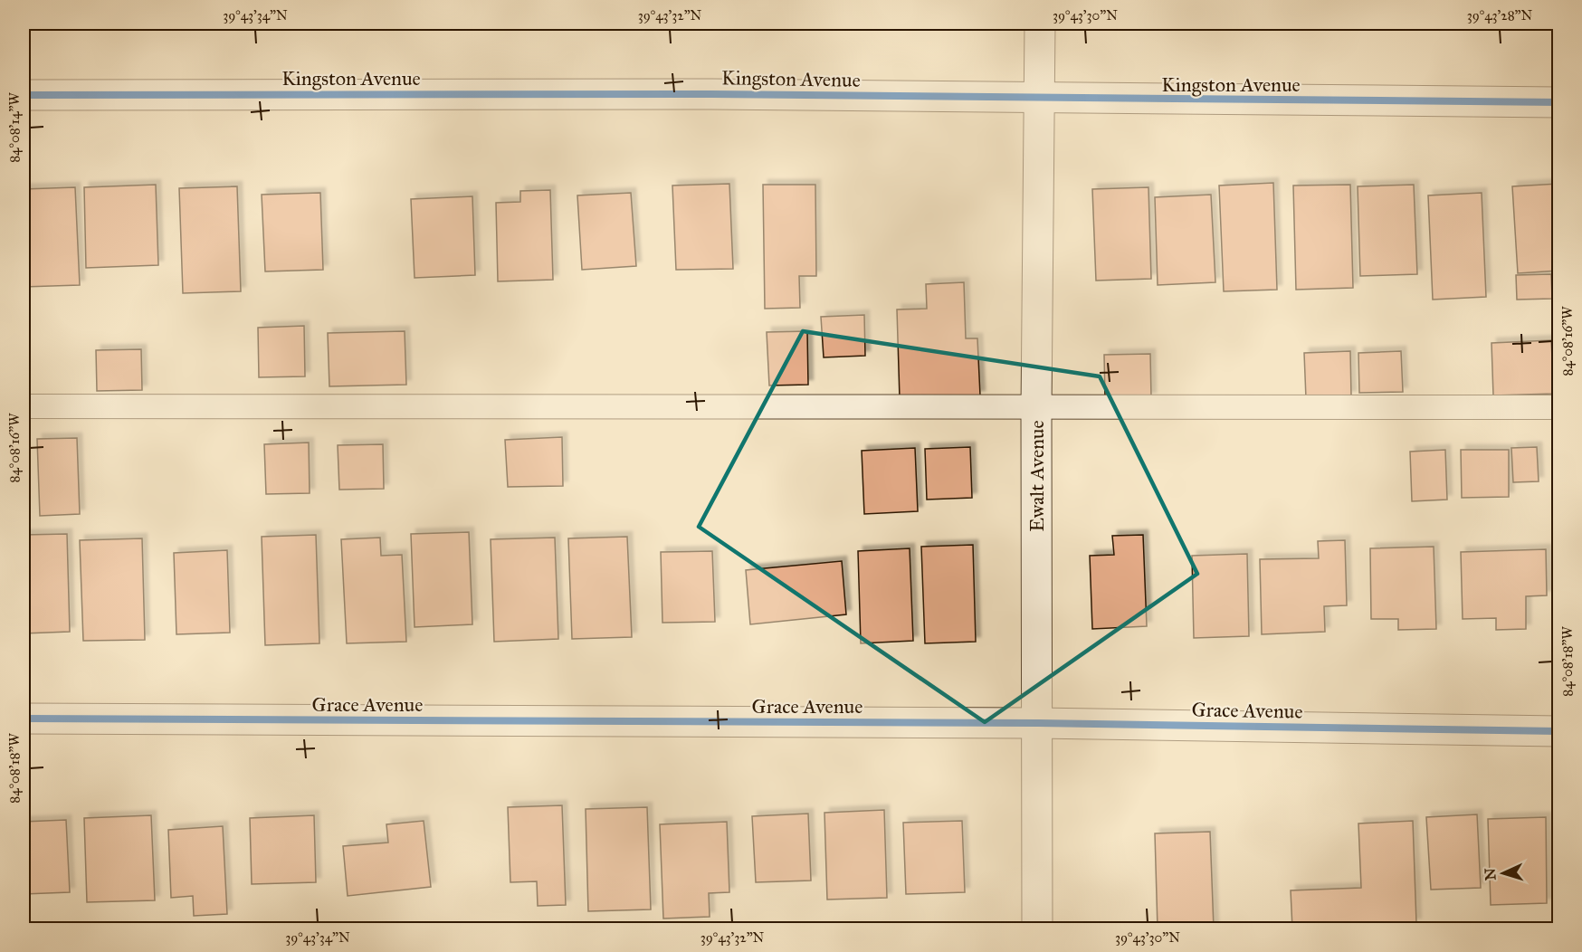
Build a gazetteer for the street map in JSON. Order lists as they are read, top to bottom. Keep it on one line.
{"streets":{"street":["Kingston Avenue","Ewalt Avenue","Grace Avenue"]},"crossings":[["Kingston Avenue","Ewalt Avenue"],["Ewalt Avenue","Grace Avenue"]],"north":"left","coordinates":["39°43'34\"N","39°43'32\"N","39°43'30\"N","39°43'28\"N","84°08'14\"W","84°08'16\"W","84°08'18\"W"]}
